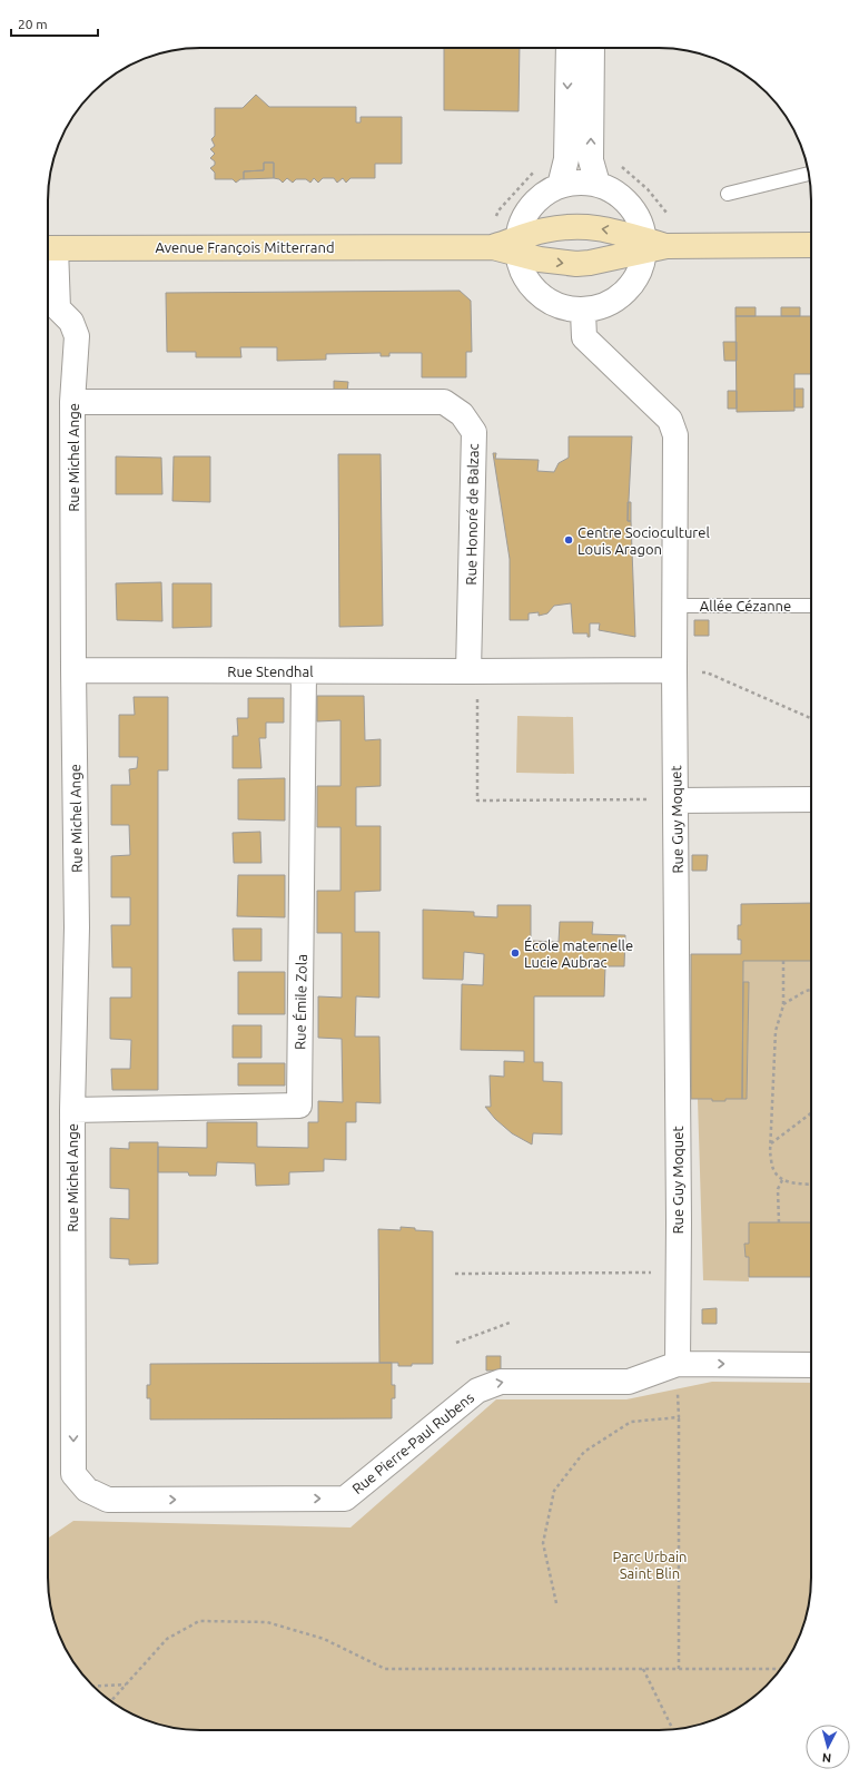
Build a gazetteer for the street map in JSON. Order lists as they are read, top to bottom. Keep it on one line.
{"streets":{"main road":["Avenue François Mitterrand"],"street":["Rue Michel Ange","Rue Honoré de Balzac","Rue Stendhal","Rue Guy Moquet","Rue Émile Zola","Rue Pierre-Paul Rubens"],"lane":["Allée Cézanne"]},"crossings":[["Avenue François Mitterrand","Rue Michel Ange"],["Rue Michel Ange","Rue Honoré de Balzac"],["Rue Michel Ange","Rue Stendhal"],["Rue Michel Ange","Rue Émile Zola"],["Rue Michel Ange","Rue Pierre-Paul Rubens"],["Rue Honoré de Balzac","Rue Stendhal"],["Allée Cézanne","Rue Guy Moquet"],["Rue Stendhal","Rue Émile Zola"],["Rue Guy Moquet","Rue Pierre-Paul Rubens"]],"one_way":["Rue Pierre-Paul Rubens"],"parks":["Parc Urbain Saint Blin"],"places":["Centre Socioculturel Louis Aragon","École maternelle Lucie Aubrac"],"scale_bar":"20 m","north":"bottom"}
